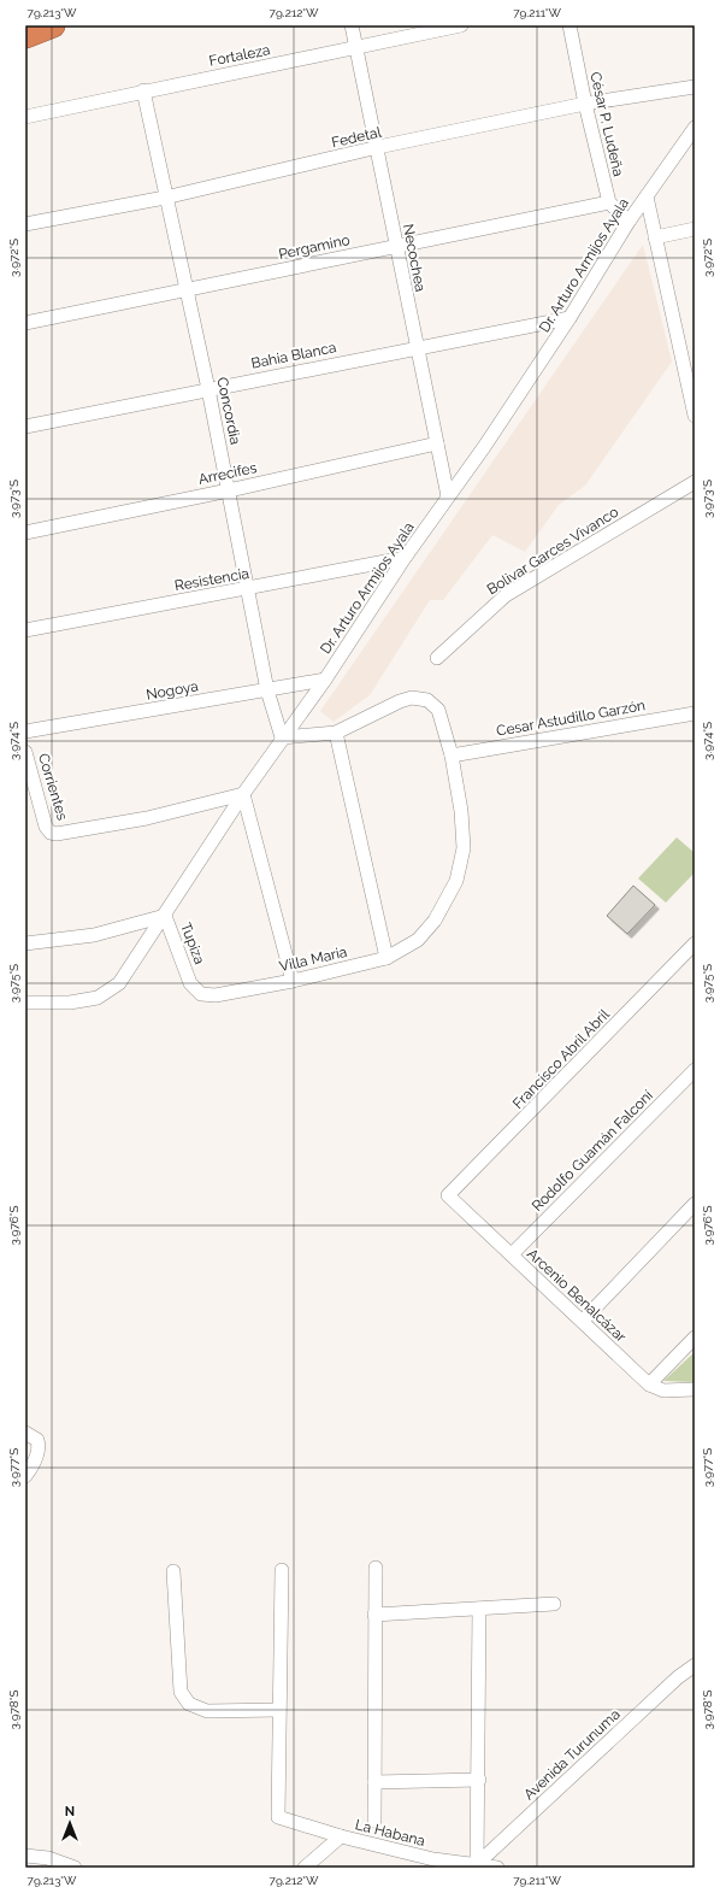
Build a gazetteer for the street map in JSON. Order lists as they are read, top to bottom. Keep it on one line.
{"streets":{"street":["Fortaleza","César P. Ludeña","Fedetal","Pergamino","Necochea","Dr. Arturo Armijos Ayala","Bahia Blanca","Concordia","Arrecifes","Bolivar Garces Vivanco","Resistencia","Nogoya","Cesar Astudillo Garzón","Corrientes","Tupiza","Villa Maria","Francisco Abril Abril","Rodolfo Guamán Falconí","Arcenio Benalcázar","Avenida Turunuma","La Habana"]},"crossings":[["Fortaleza","Necochea"],["Fortaleza","Concordia"],["César P. Ludeña","Fedetal"],["César P. Ludeña","Pergamino"],["Fedetal","Necochea"],["Fedetal","Concordia"],["Pergamino","Necochea"],["Pergamino","Concordia"],["Necochea","Dr. Arturo Armijos Ayala"],["Necochea","Bahia Blanca"],["Necochea","Arrecifes"],["Dr. Arturo Armijos Ayala","Bahia Blanca"],["Dr. Arturo Armijos Ayala","Concordia"],["Dr. Arturo Armijos Ayala","Resistencia"],["Dr. Arturo Armijos Ayala","Nogoya"],["Dr. Arturo Armijos Ayala","Corrientes"],["Dr. Arturo Armijos Ayala","Tupiza"],["Bahia Blanca","Concordia"],["Concordia","Arrecifes"],["Concordia","Resistencia"],["Concordia","Nogoya"],["Cesar Astudillo Garzón","Villa Maria"],["Tupiza","Villa Maria"],["Francisco Abril Abril","Arcenio Benalcázar"],["Rodolfo Guamán Falconí","Arcenio Benalcázar"],["Avenida Turunuma","La Habana"]],"north":"top","coordinates":["79.213°W","79.212°W","79.211°W","3.972°S","3.973°S","3.974°S","3.975°S","3.976°S","3.977°S","3.978°S"]}
